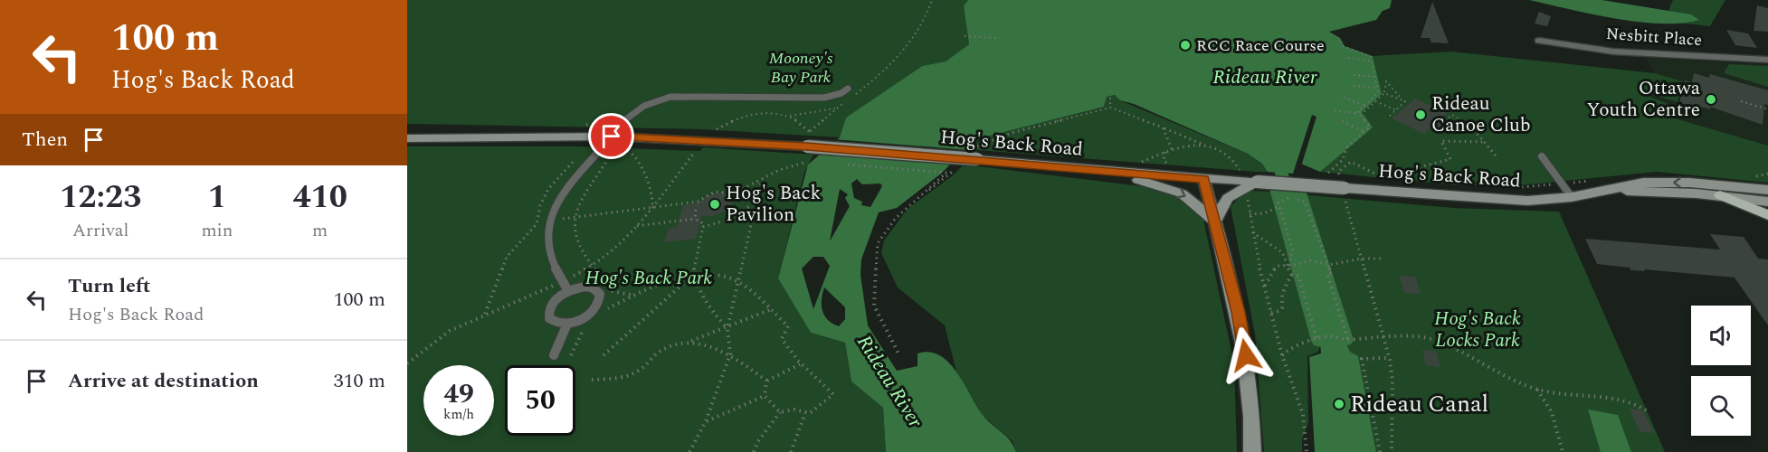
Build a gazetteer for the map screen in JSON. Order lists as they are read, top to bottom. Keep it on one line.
{"streets":{"main road":["Hog's Back Road"],"street":["Nesbitt Place"]},"water":["Rideau River"],"parks":["Mooney's Bay Park","Hog's Back Park","Hog's Back Locks Park"],"places":["RCC Race Course","Ottawa Youth Centre","Rideau Canoe Club","Hog's Back Pavilion","Rideau Canal"],"page":{"turn":["100 m","Hog's Back Road"],"then":"Then","eta":["12:23","Arrival","1","min","410","m"],"list":[{"name":"Turn left","note":"Hog's Back Road","value":"100 m"},{"name":"Arrive at destination","value":"310 m"}],"speed":"49 km/h","limit":"50"}}
